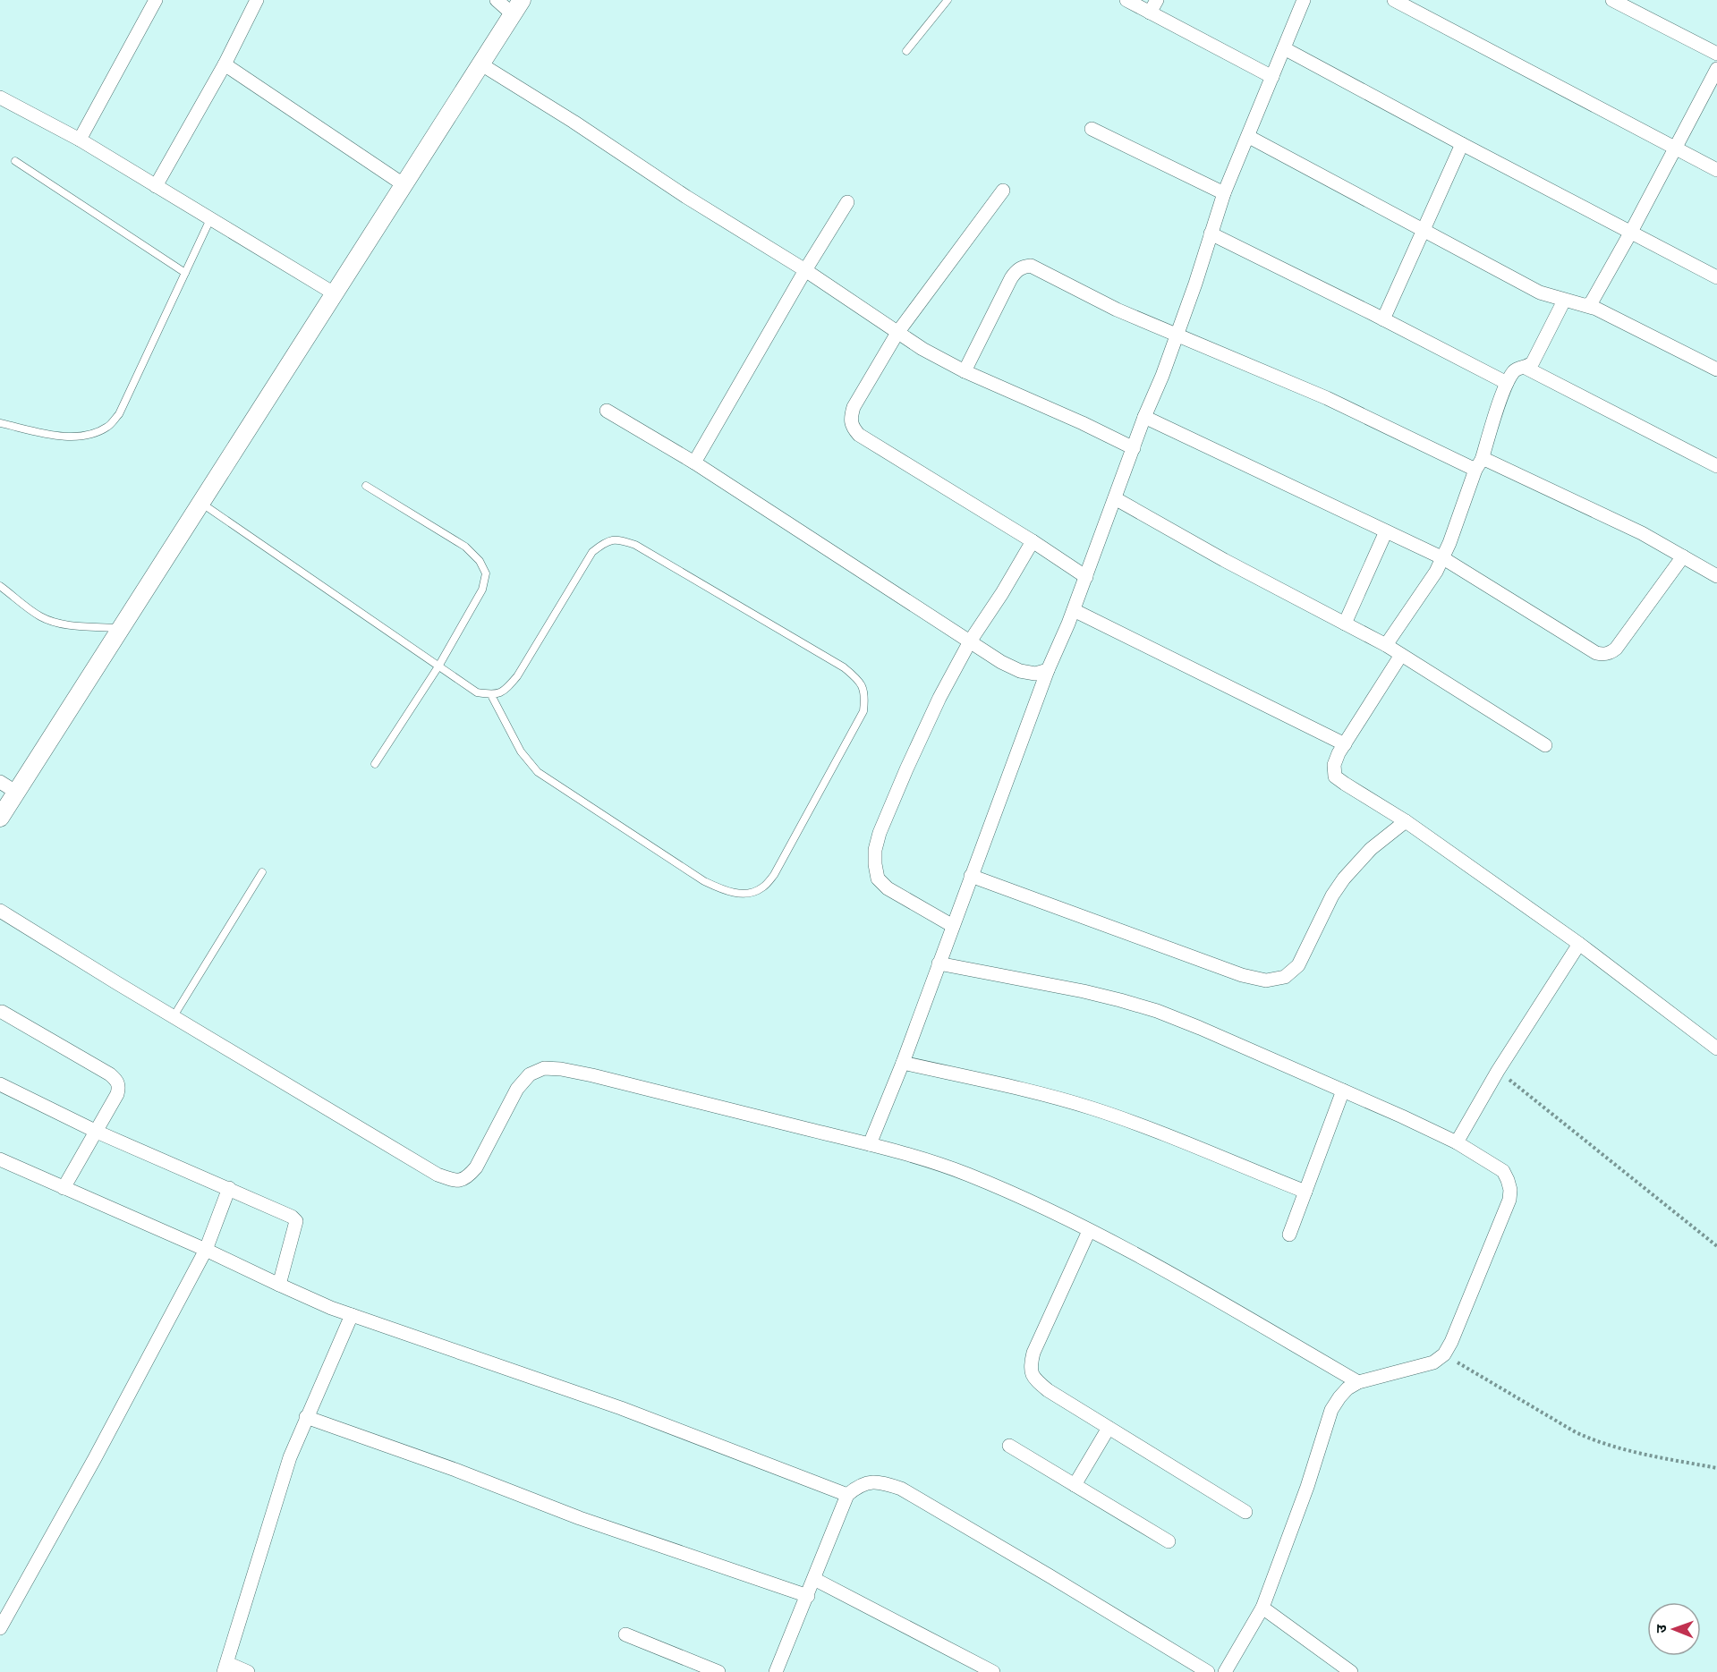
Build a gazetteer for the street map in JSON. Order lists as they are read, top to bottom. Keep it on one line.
{"north":"left"}
